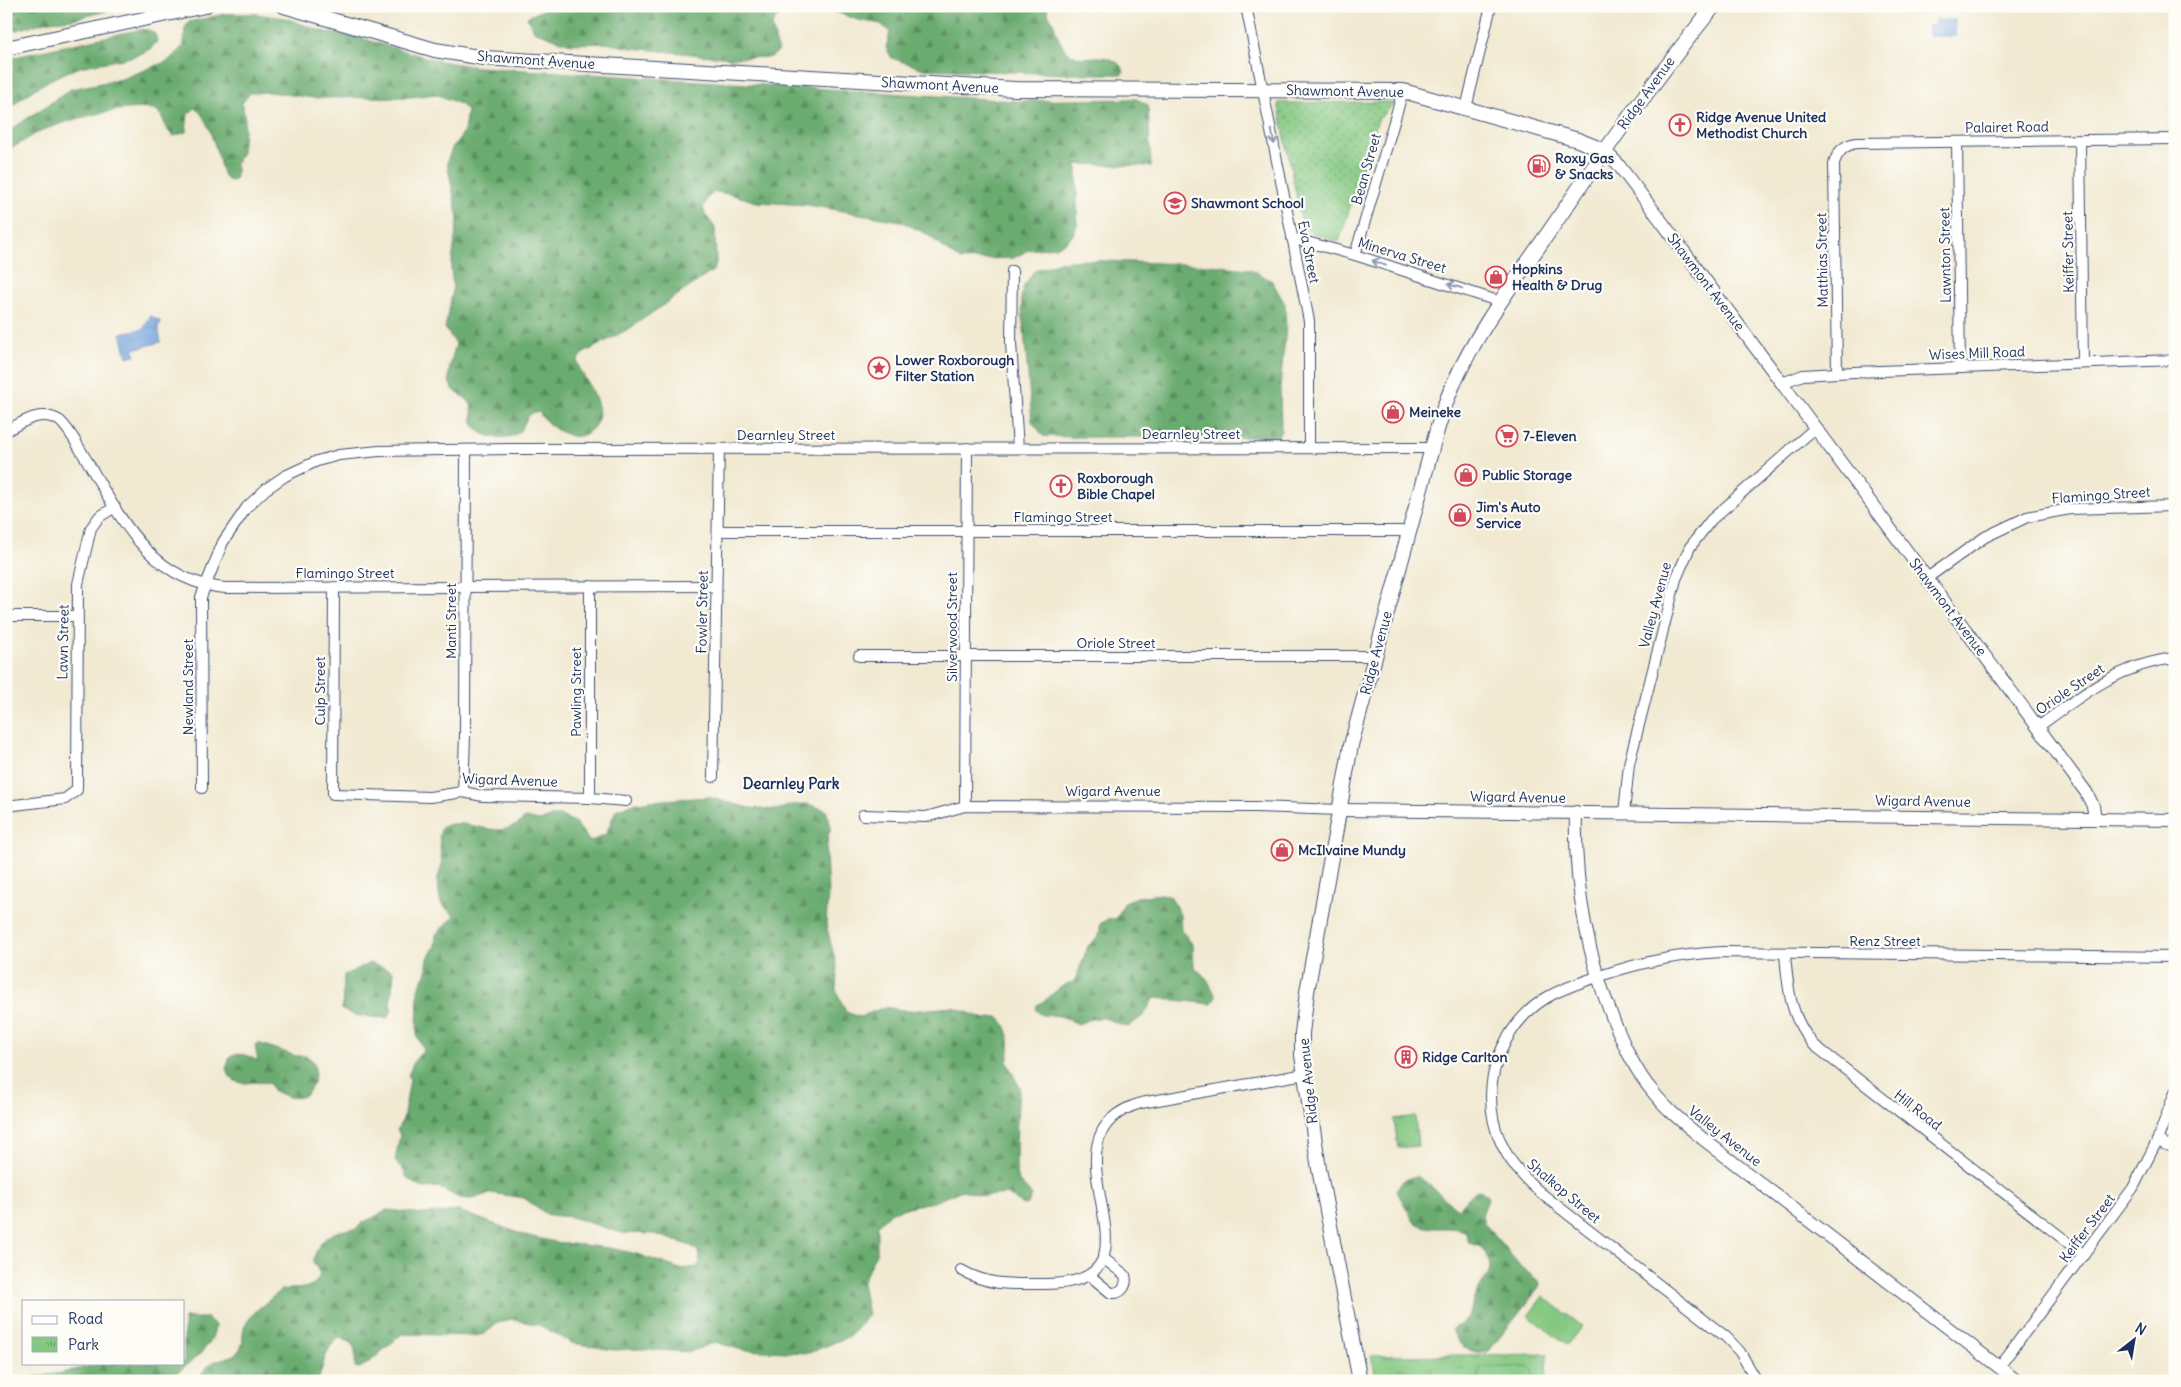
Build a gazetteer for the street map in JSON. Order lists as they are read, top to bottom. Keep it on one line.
{"streets":{"main road":["Shawmont Avenue","Ridge Avenue"],"street":["Palairet Road","Bean Street","Eva Street","Keiffer Street","Minerva Street","Lawnton Street","Matthias Street","Wises Mill Road","Dearnley Street","Flamingo Street","Valley Avenue","Fowler Street","Manti Street","Silverwood Street","Lawn Street","Oriole Street","Newland Street","Culp Street","Pawling Street","Wigard Avenue","Renz Street","Hill Road","Shalkop Street"]},"crossings":[["Shawmont Avenue","Ridge Avenue"],["Shawmont Avenue","Bean Street"],["Shawmont Avenue","Eva Street"],["Shawmont Avenue","Wises Mill Road"],["Shawmont Avenue","Flamingo Street"],["Shawmont Avenue","Valley Avenue"],["Shawmont Avenue","Oriole Street"],["Shawmont Avenue","Wigard Avenue"],["Ridge Avenue","Minerva Street"],["Ridge Avenue","Dearnley Street"],["Ridge Avenue","Flamingo Street"],["Ridge Avenue","Oriole Street"],["Ridge Avenue","Wigard Avenue"],["Palairet Road","Keiffer Street"],["Palairet Road","Lawnton Street"],["Palairet Road","Matthias Street"],["Bean Street","Minerva Street"],["Eva Street","Minerva Street"],["Eva Street","Dearnley Street"],["Keiffer Street","Wises Mill Road"],["Keiffer Street","Valley Avenue"],["Keiffer Street","Hill Road"],["Lawnton Street","Wises Mill Road"],["Matthias Street","Wises Mill Road"],["Dearnley Street","Flamingo Street"],["Dearnley Street","Fowler Street"],["Dearnley Street","Manti Street"],["Dearnley Street","Silverwood Street"],["Dearnley Street","Newland Street"],["Flamingo Street","Fowler Street"],["Flamingo Street","Manti Street"],["Flamingo Street","Silverwood Street"],["Flamingo Street","Lawn Street"],["Flamingo Street","Newland Street"],["Flamingo Street","Culp Street"],["Flamingo Street","Pawling Street"],["Valley Avenue","Wigard Avenue"],["Valley Avenue","Renz Street"],["Valley Avenue","Shalkop Street"],["Manti Street","Wigard Avenue"],["Silverwood Street","Oriole Street"],["Silverwood Street","Wigard Avenue"],["Culp Street","Wigard Avenue"],["Pawling Street","Wigard Avenue"],["Renz Street","Hill Road"],["Renz Street","Shalkop Street"]],"one_way":["Minerva Street"],"districts":["Dearnley Park"],"places":{"church":["Ridge Avenue United Methodist Church","Roxborough Bible Chapel"],"fuel station":["Roxy Gas & Snacks"],"school or university":["Shawmont School"],"shop":["Hopkins Health & Drug","Meineke","Public Storage","Jim's Auto Service","McIlvaine Mundy"],"place":["Lower Roxborough Filter Station"],"supermarket":["7-Eleven"],"building":["Ridge Carlton"]},"legend":["Road","Park"],"north":"top right"}
